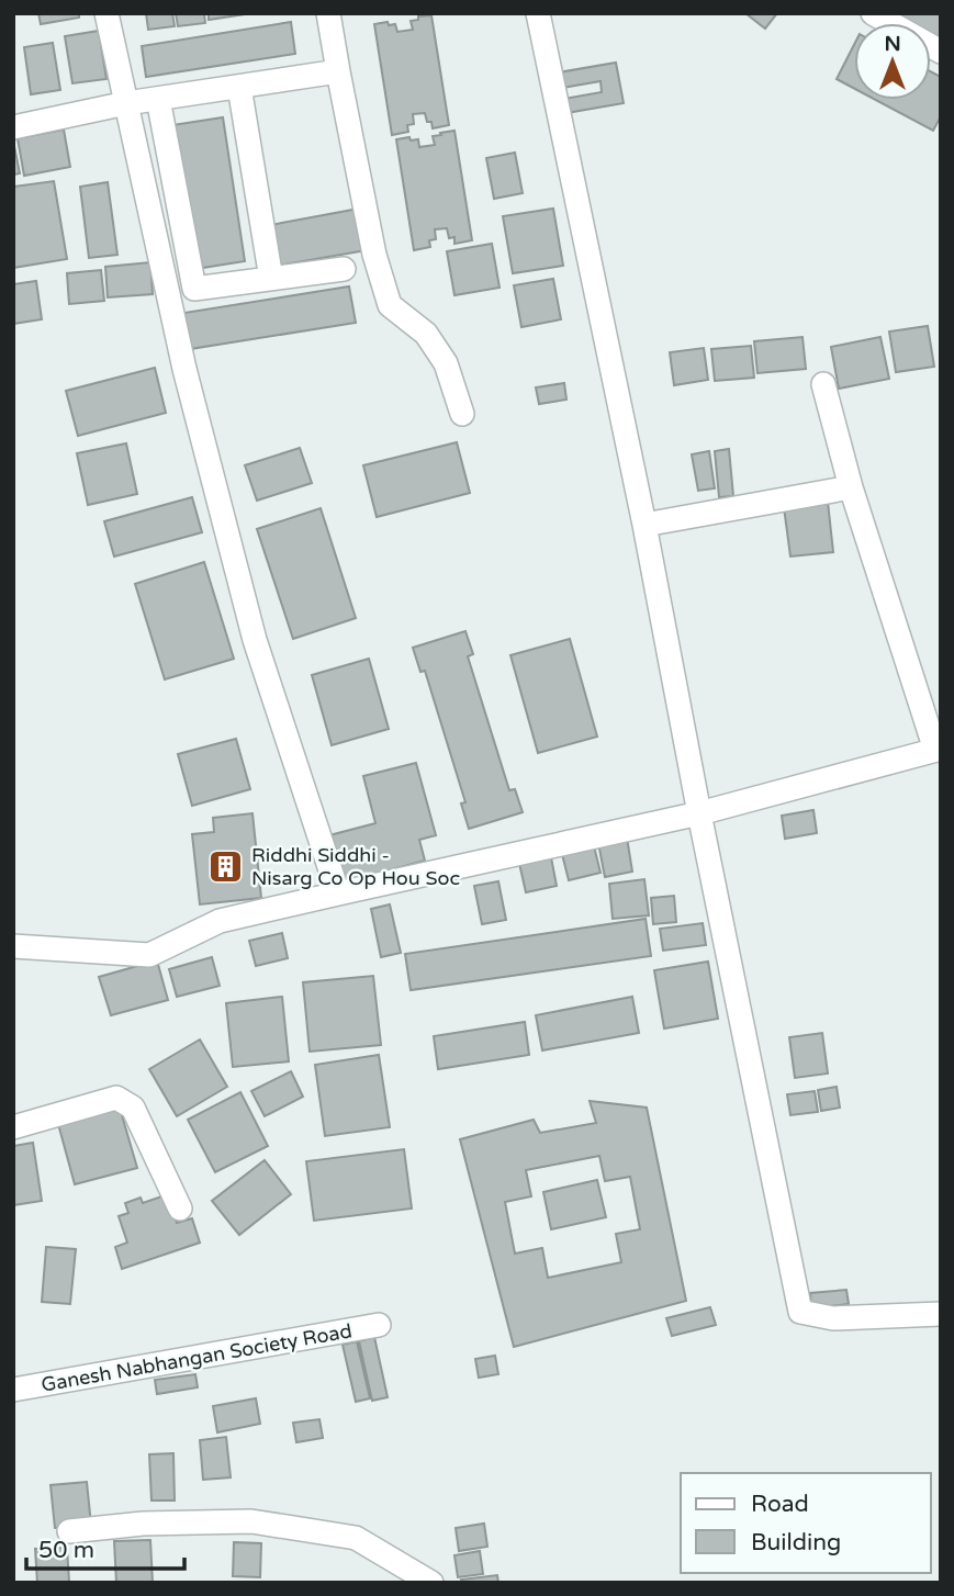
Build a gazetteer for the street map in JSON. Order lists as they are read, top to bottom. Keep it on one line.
{"streets":{"street":["Ganesh Nabhangan Society Road"]},"places":{"building":["Riddhi Siddhi - Nisarg Co Op Hou Soc"]},"legend":["Road","Building"],"scale_bar":"50 m","north":"top"}
